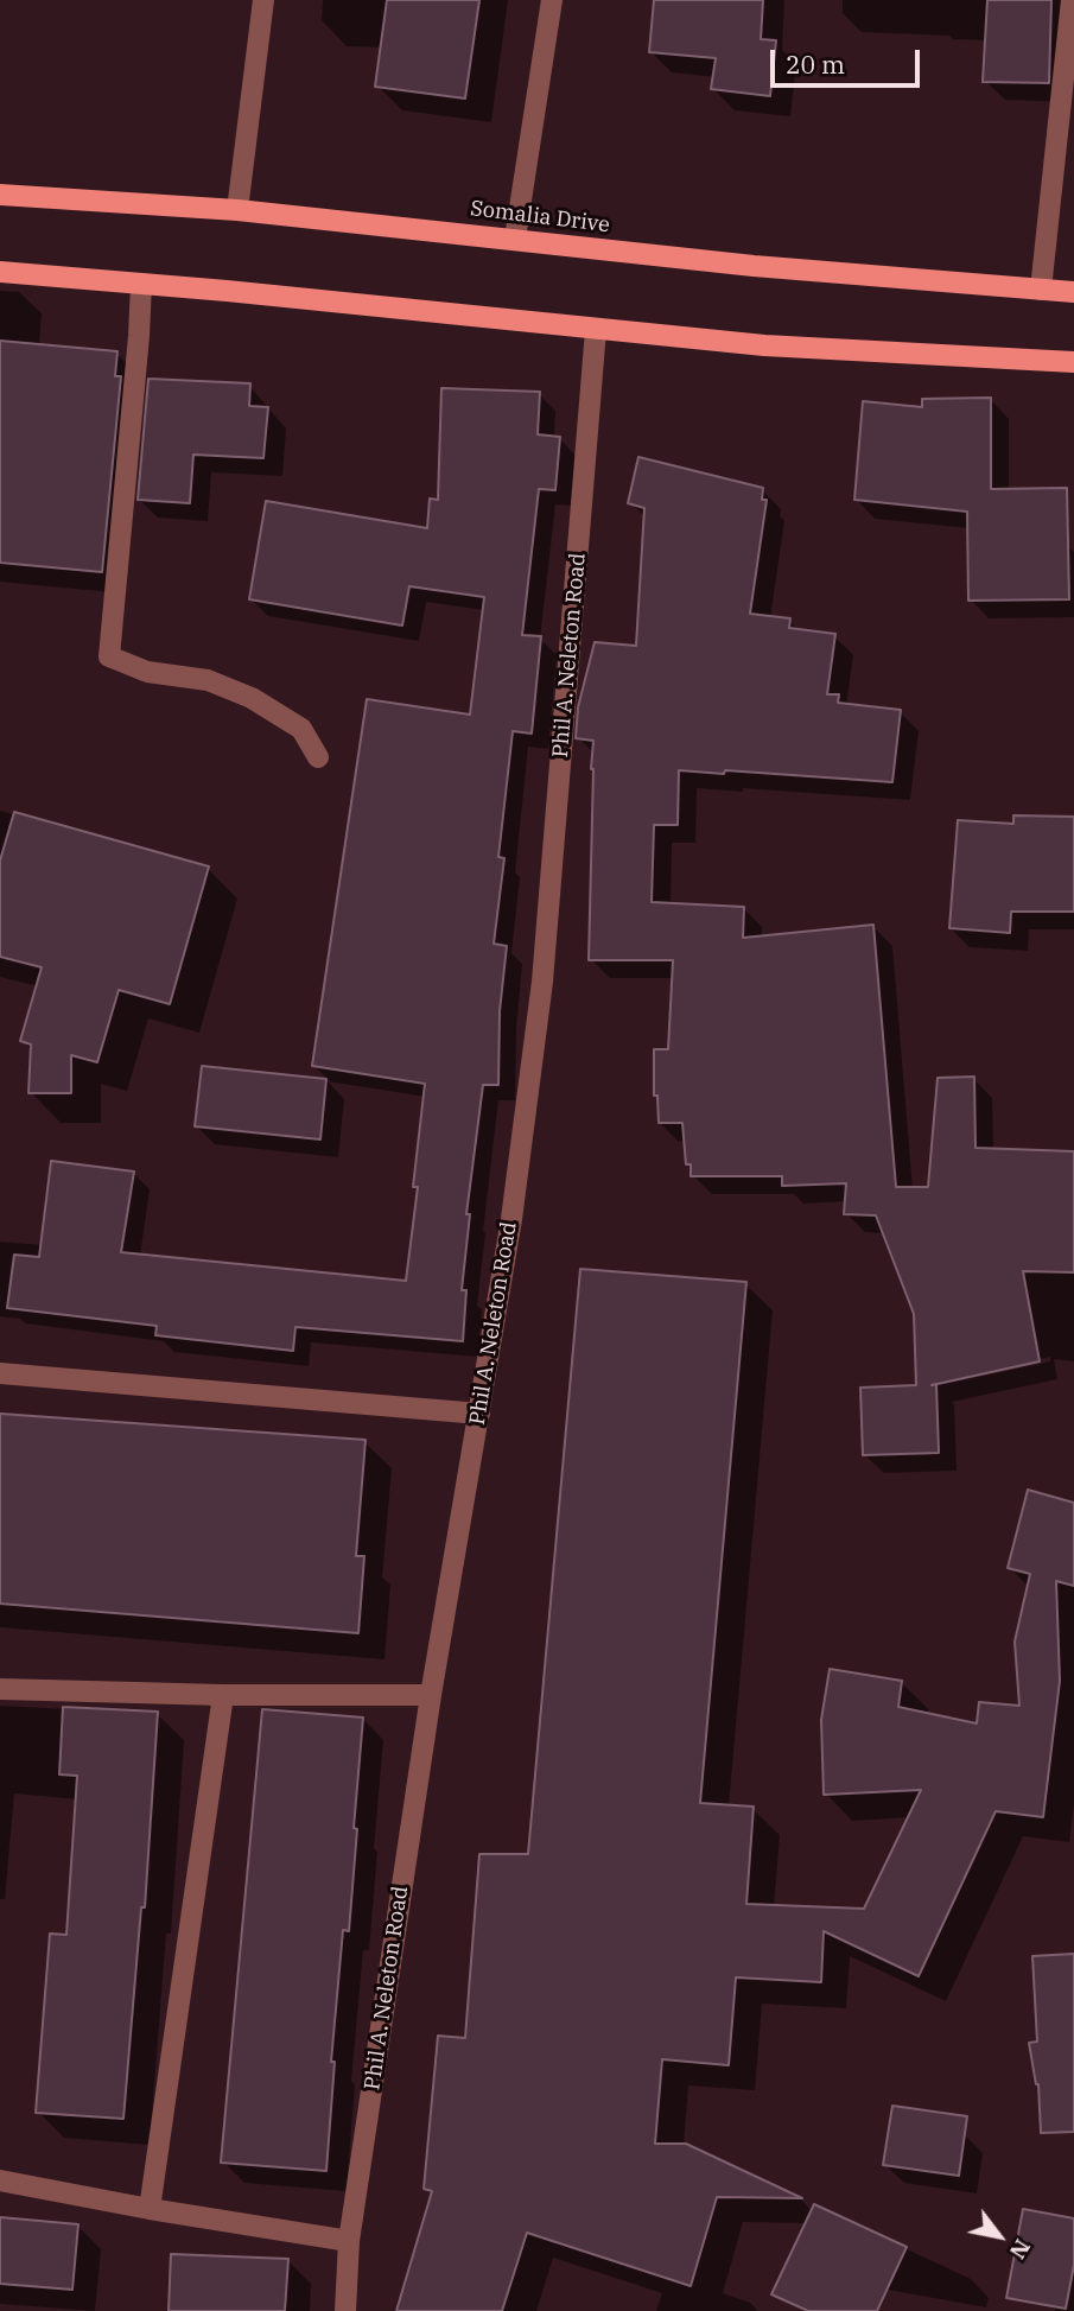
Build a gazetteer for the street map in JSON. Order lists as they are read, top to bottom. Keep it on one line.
{"streets":{"main road":["Somalia Drive"],"street":["Phil A. Neleton Road"]},"scale_bar":"20 m","north":"bottom right"}
